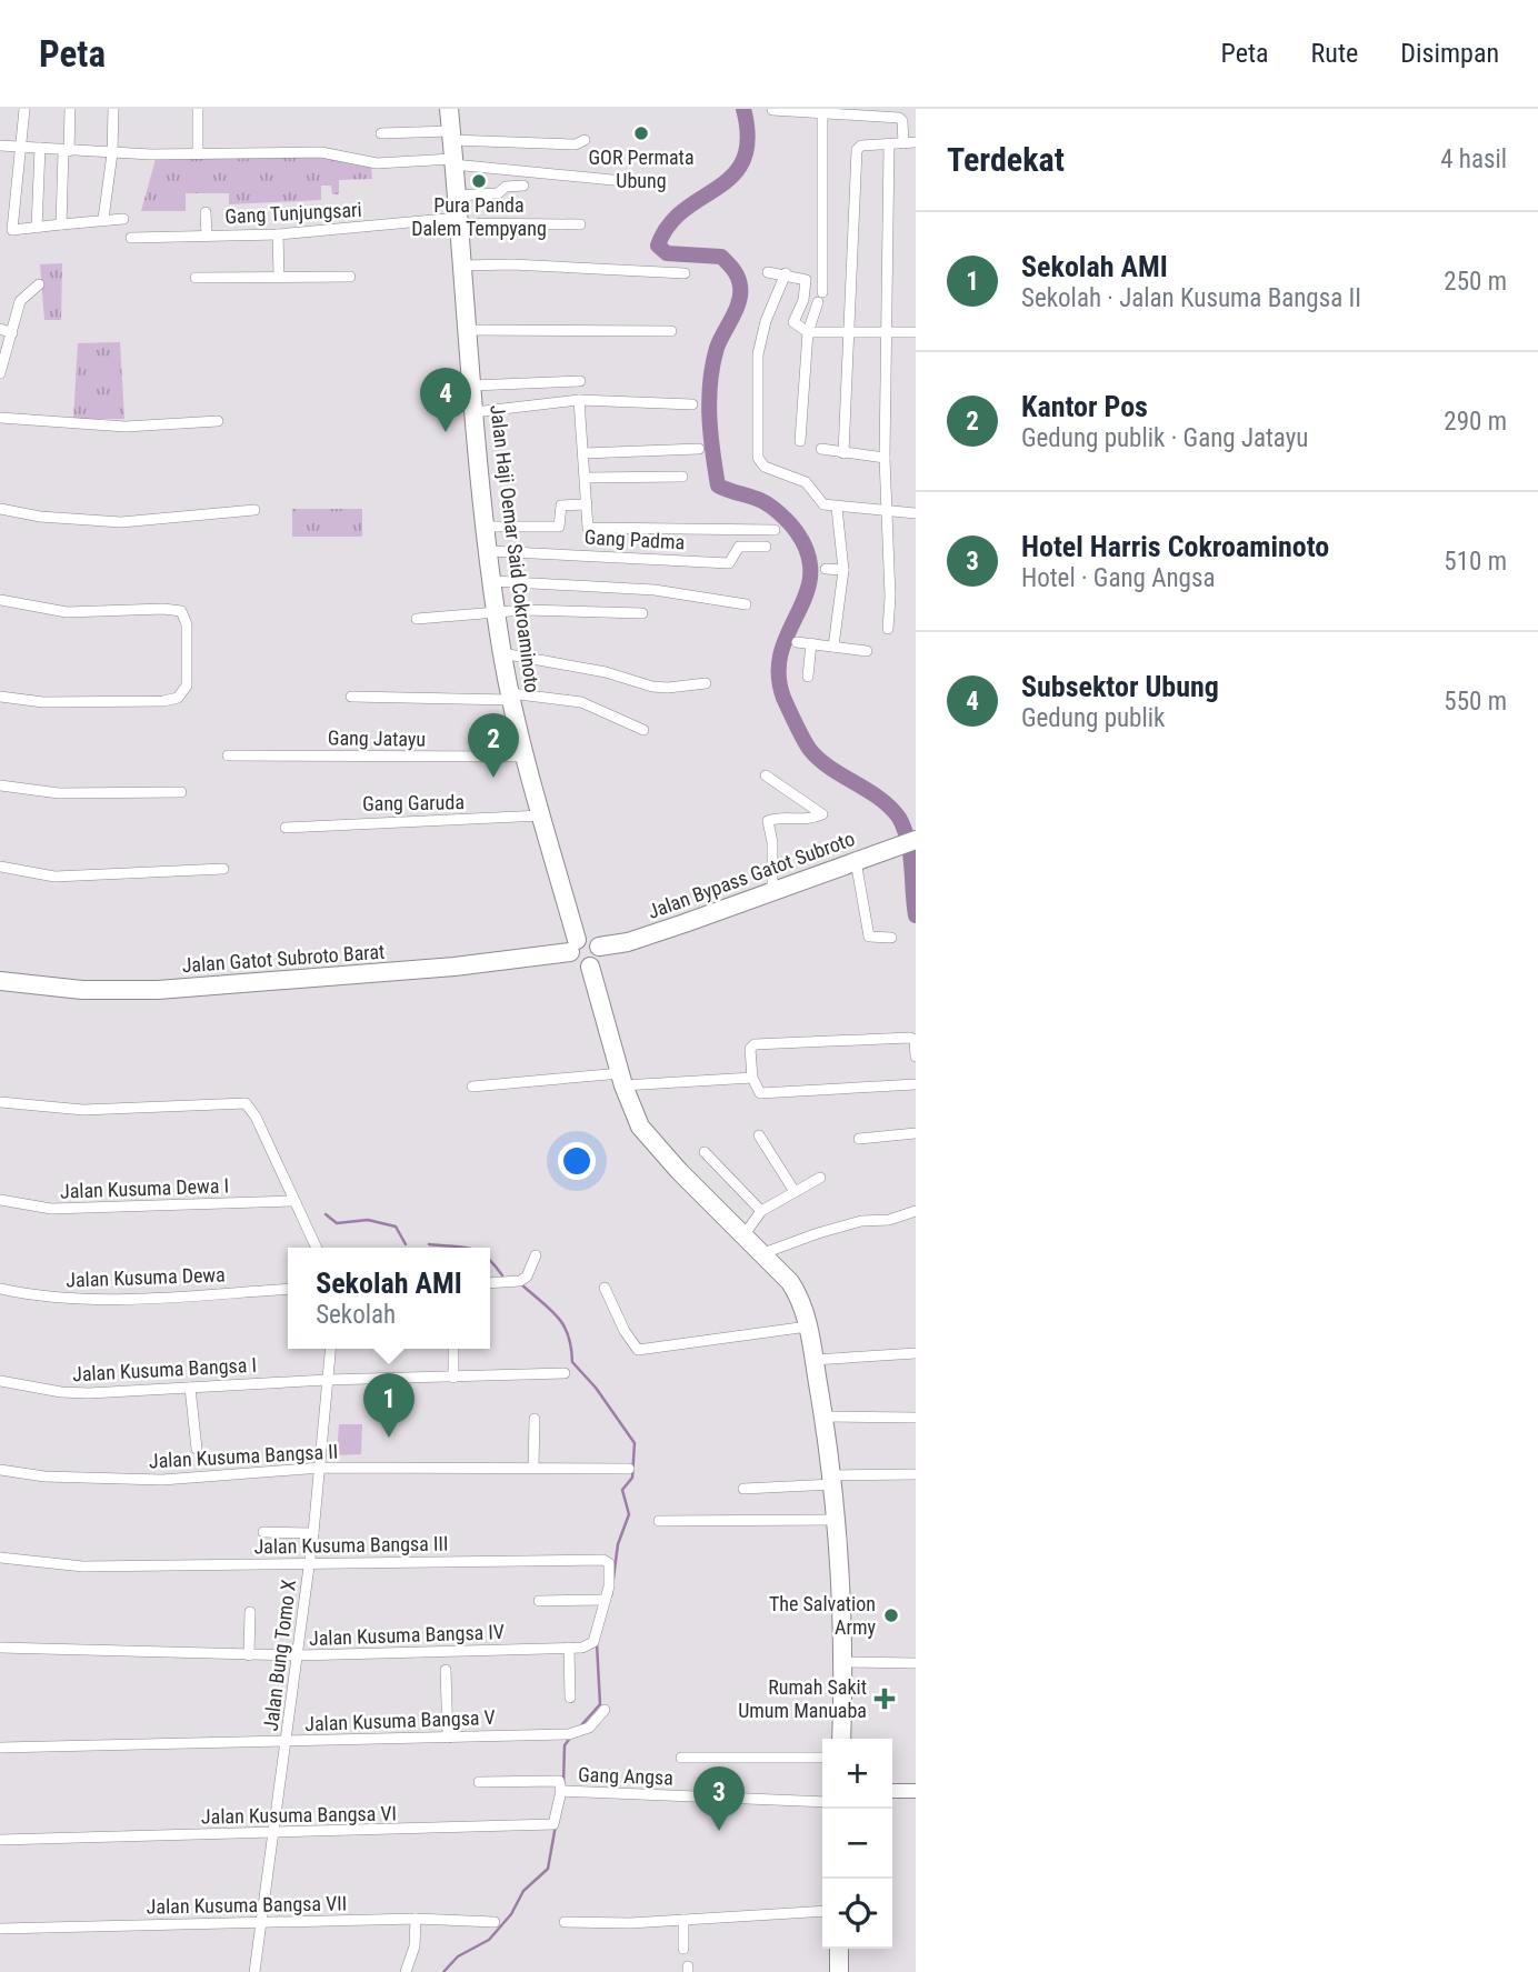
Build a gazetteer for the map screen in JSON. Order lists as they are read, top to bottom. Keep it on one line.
{"streets":{"highway":["Jalan Haji Oemar Said Cokroaminoto","Jalan Bypass Gatot Subroto","Jalan Gatot Subroto Barat"],"street":["Gang Tunjungsari","Gang Padma","Gang Jatayu","Gang Garuda","Jalan Kusuma Dewa I","Jalan Kusuma Dewa","Jalan Kusuma Bangsa I","Jalan Kusuma Bangsa II","Jalan Kusuma Bangsa III","Jalan Kusuma Bangsa IV","Jalan Bung Tomo X","Jalan Kusuma Bangsa V","Gang Angsa","Jalan Kusuma Bangsa VI","Jalan Kusuma Bangsa VII"]},"crossings":[["Gang Tunjungsari","Jalan Haji Oemar Said Cokroaminoto"],["Gang Padma","Jalan Haji Oemar Said Cokroaminoto"],["Jalan Haji Oemar Said Cokroaminoto","Gang Jatayu"],["Jalan Haji Oemar Said Cokroaminoto","Gang Garuda"],["Jalan Haji Oemar Said Cokroaminoto","Jalan Bypass Gatot Subroto"],["Jalan Haji Oemar Said Cokroaminoto","Jalan Gatot Subroto Barat"],["Jalan Bypass Gatot Subroto","Jalan Gatot Subroto Barat"],["Jalan Kusuma Bangsa I","Jalan Bung Tomo X"],["Jalan Kusuma Bangsa II","Jalan Bung Tomo X"],["Jalan Kusuma Bangsa III","Jalan Kusuma Bangsa IV"],["Jalan Kusuma Bangsa III","Jalan Bung Tomo X"],["Jalan Kusuma Bangsa IV","Jalan Bung Tomo X"],["Jalan Bung Tomo X","Jalan Kusuma Bangsa V"],["Jalan Bung Tomo X","Jalan Kusuma Bangsa VI"],["Jalan Bung Tomo X","Jalan Kusuma Bangsa VII"],["Gang Angsa","Jalan Kusuma Bangsa VI"]],"places":{"other":["GOR Permata Ubung","Pura Panda Dalem Tempyang","The Salvation Army"],"health":["Rumah Sakit Umum Manuaba"]},"page":{"header":"Peta","nav":["Peta","Rute","Disimpan"],"heading":["Terdekat","4 hasil"],"list":[{"mark":"1","name":"Sekolah AMI","note":"Sekolah · Jalan Kusuma Bangsa II","value":"250 m"},{"mark":"2","name":"Kantor Pos","note":"Gedung publik · Gang Jatayu","value":"290 m"},{"mark":"3","name":"Hotel Harris Cokroaminoto","note":"Hotel · Gang Angsa","value":"510 m"},{"mark":"4","name":"Subsektor Ubung","note":"Gedung publik","value":"550 m"}],"pins":["4","2","1","3"],"popup":["Sekolah AMI","Sekolah"],"map_buttons":["+","−"]}}
